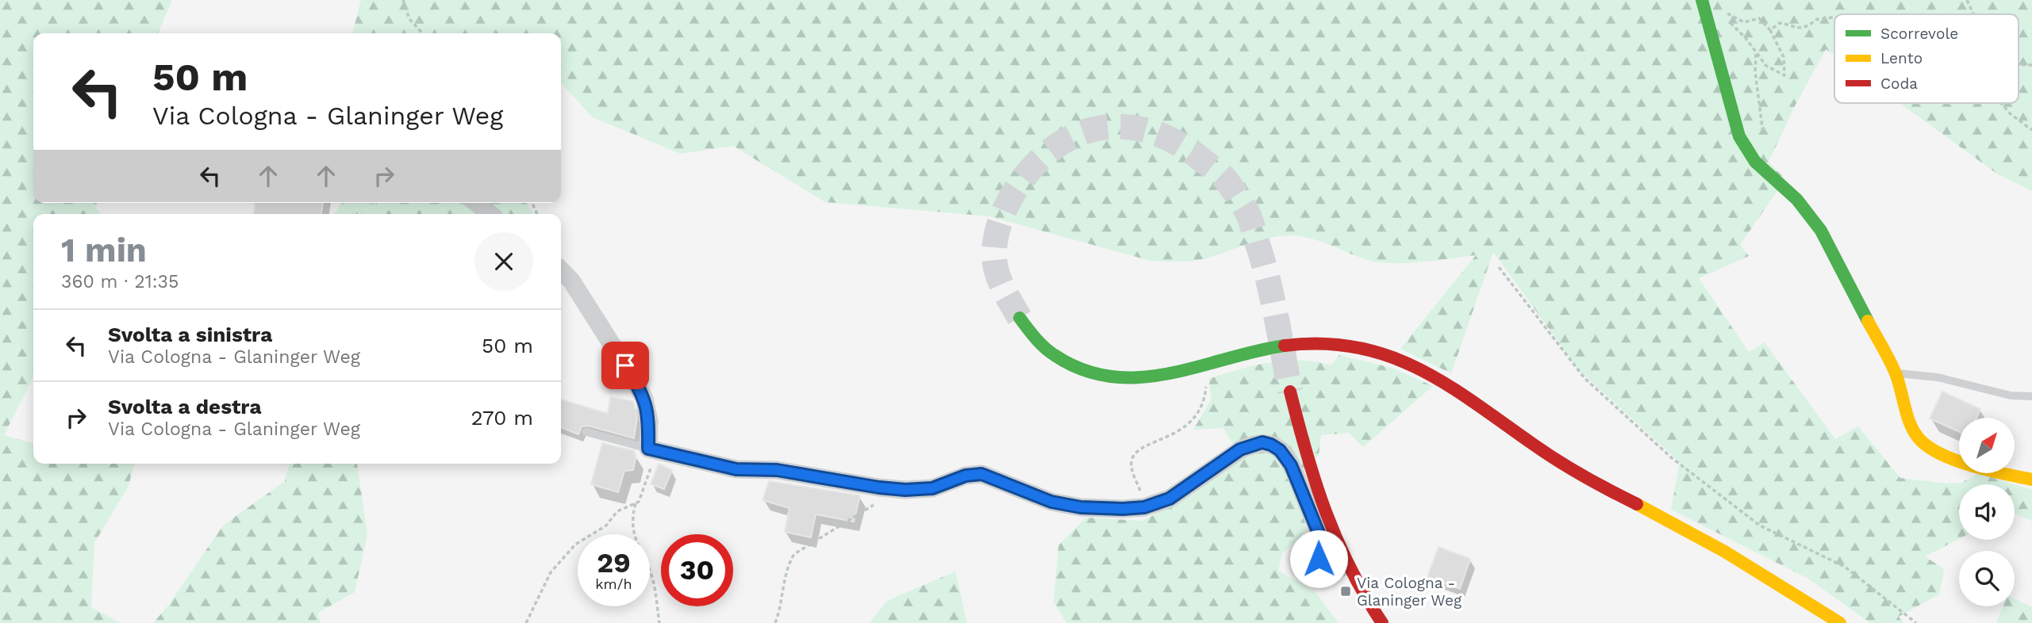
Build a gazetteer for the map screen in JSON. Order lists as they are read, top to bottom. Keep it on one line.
{"places":{"transit":["Via Cologna - Glaninger Weg"]},"legend":["Scorrevole","Lento","Coda"],"north":"top right","page":{"turn":["50 m","Via Cologna - Glaninger Weg"],"heading":["1 min","360 m · 21:35"],"list":[{"name":"Svolta a sinistra","note":"Via Cologna - Glaninger Weg","value":"50 m"},{"name":"Svolta a destra","note":"Via Cologna - Glaninger Weg","value":"270 m"}],"speed":"29 km/h","limit":"30"}}
